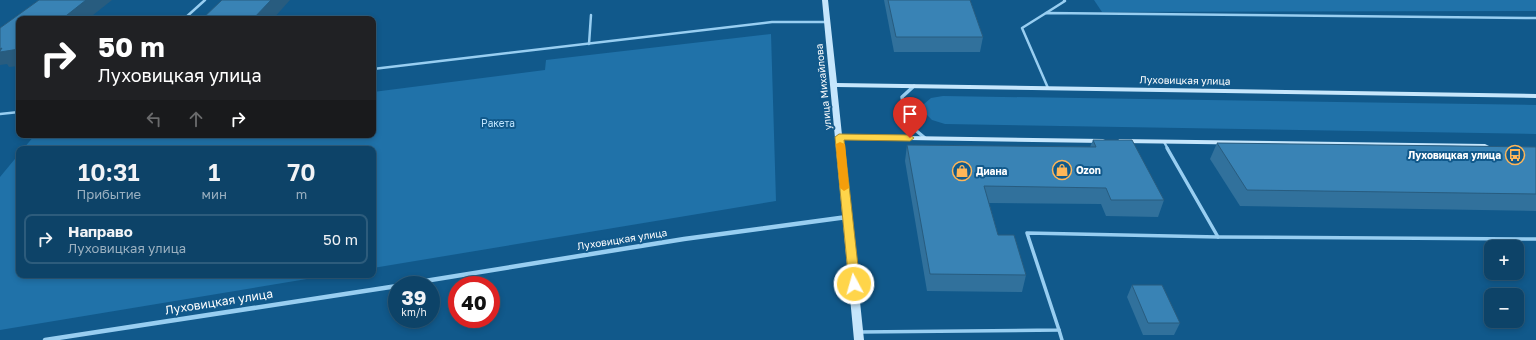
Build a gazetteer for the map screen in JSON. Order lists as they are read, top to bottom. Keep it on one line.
{"streets":{"street":["Луховицкая улица","улица Михайлова"]},"crossings":[["Луховицкая улица","улица Михайлова"]],"parks":["Ракета"],"places":{"bus stop":["Луховицкая улица"],"shop":["Ozon","Диана"]},"page":{"turn":["50 m","Луховицкая улица"],"eta":["10:31","Прибытие","1","мин","70","m"],"list":[{"name":"Направо","note":"Луховицкая улица","value":"50 m"}],"map_buttons":["+","−"],"speed":"39 km/h","limit":"40"}}
